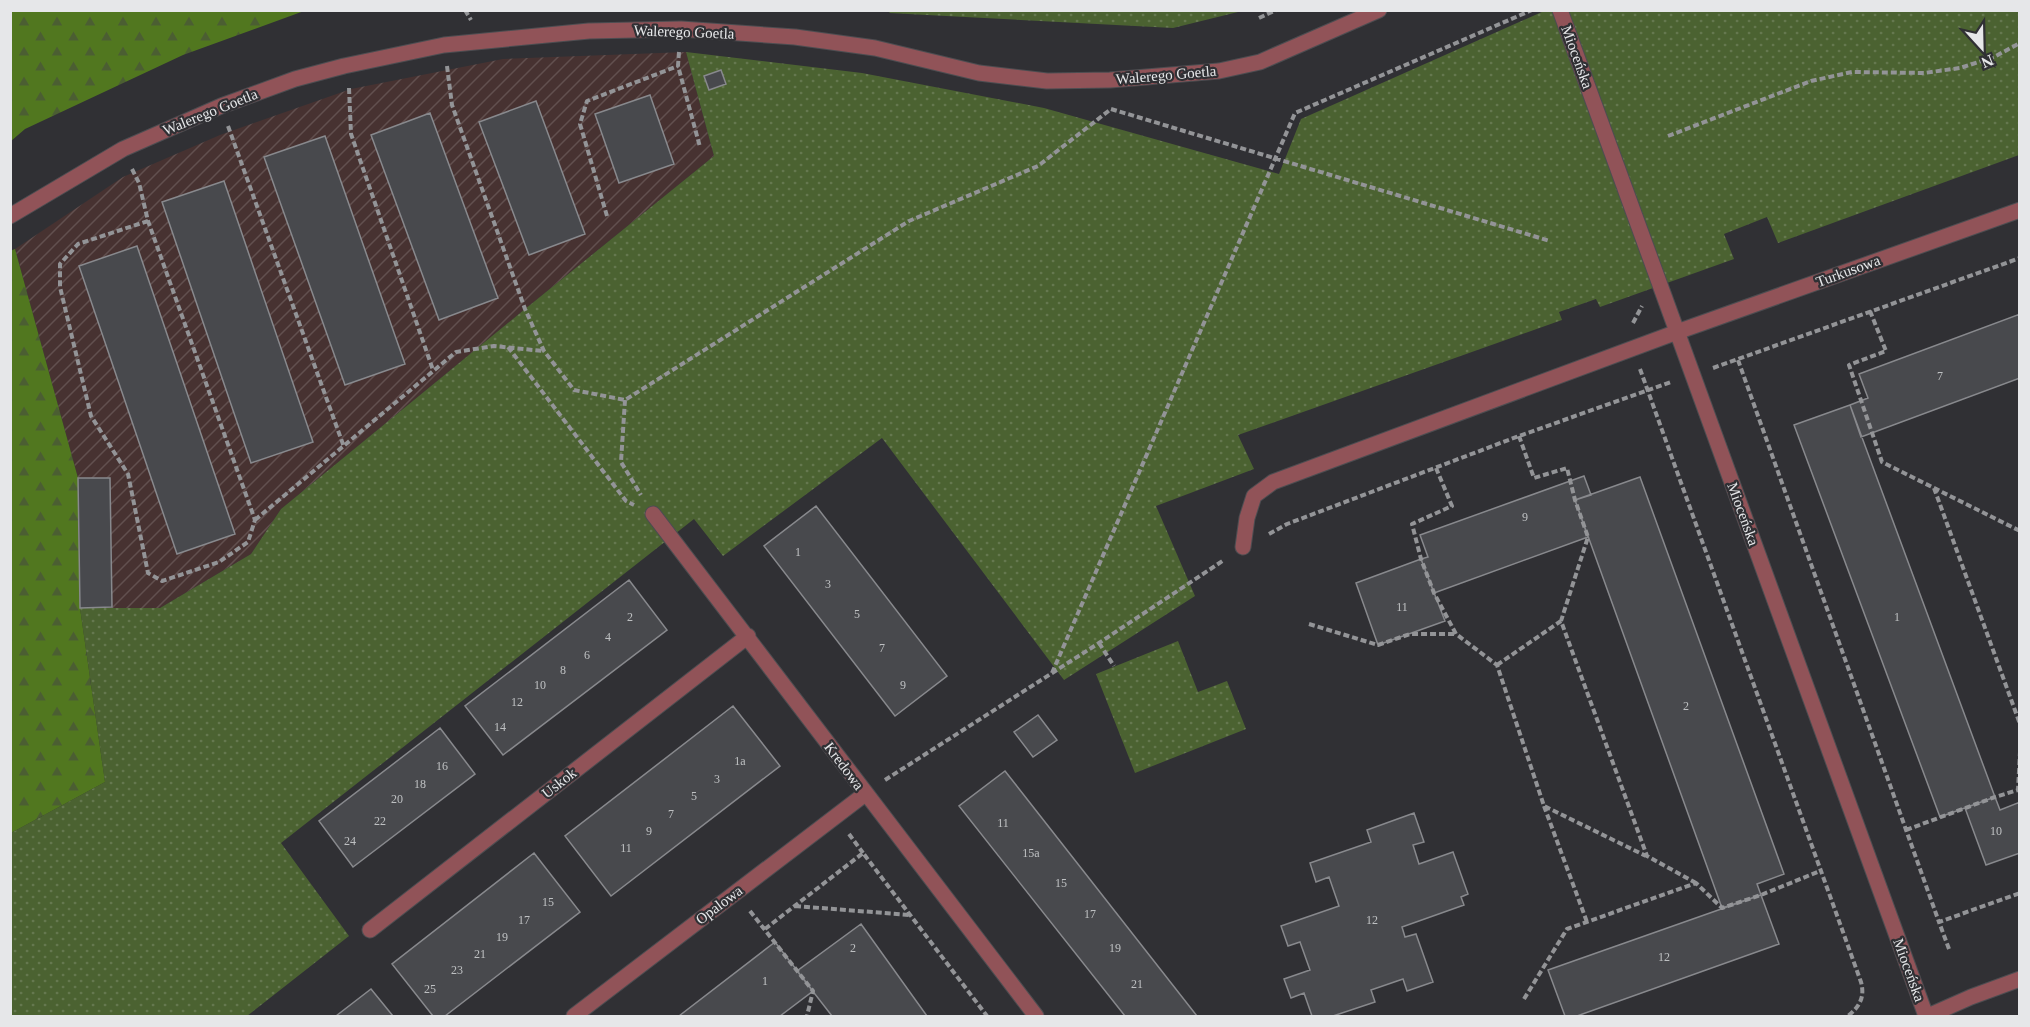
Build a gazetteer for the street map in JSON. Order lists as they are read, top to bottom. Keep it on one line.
{"streets":{"street":["Walerego Goetla","Mioceńska","Turkusowa","Kredowa","Uskok","Opalowa"]},"crossings":[["Mioceńska","Turkusowa"],["Kredowa","Uskok"],["Kredowa","Opalowa"]],"house_numbers":["7","9","1","3","11","5","2","1","4","7","6","8","10","9","12","2","14","1a","16","3","18","5","20","7","22","11","9","10","24","11","15a","15","15","17","17","12","19","2","19","21","12","23","1","21","25"],"north":"bottom"}
